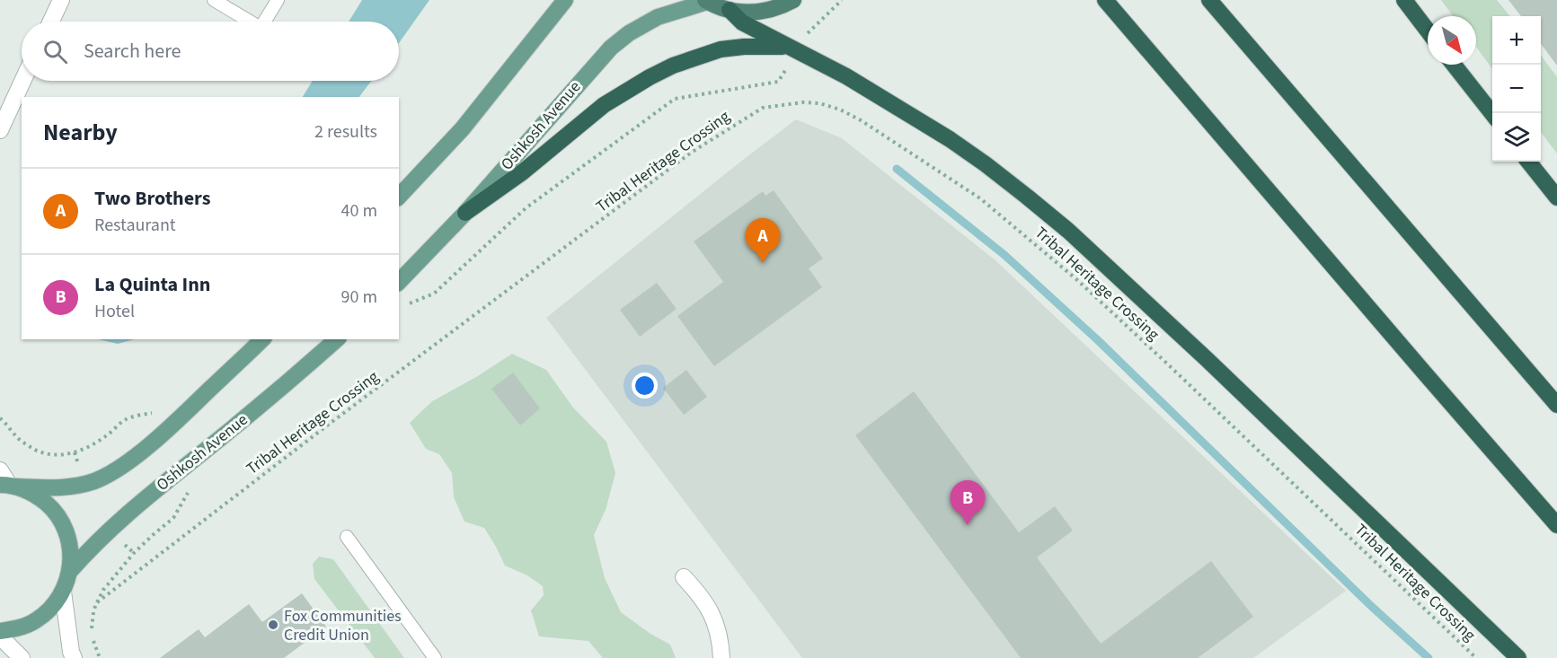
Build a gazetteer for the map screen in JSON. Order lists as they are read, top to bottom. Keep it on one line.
{"streets":{"main road":["Oshkosh Avenue"],"path":["Tribal Heritage Crossing"]},"places":["Fox Communities Credit Union"],"north":"bottom right","page":{"map_buttons":["+","−"],"search":"Search here","heading":["Nearby","2 results"],"list":[{"mark":"A","name":"Two Brothers","note":"Restaurant","value":"40 m"},{"mark":"B","name":"La Quinta Inn","note":"Hotel","value":"90 m"}],"pins":["A","B"]}}
